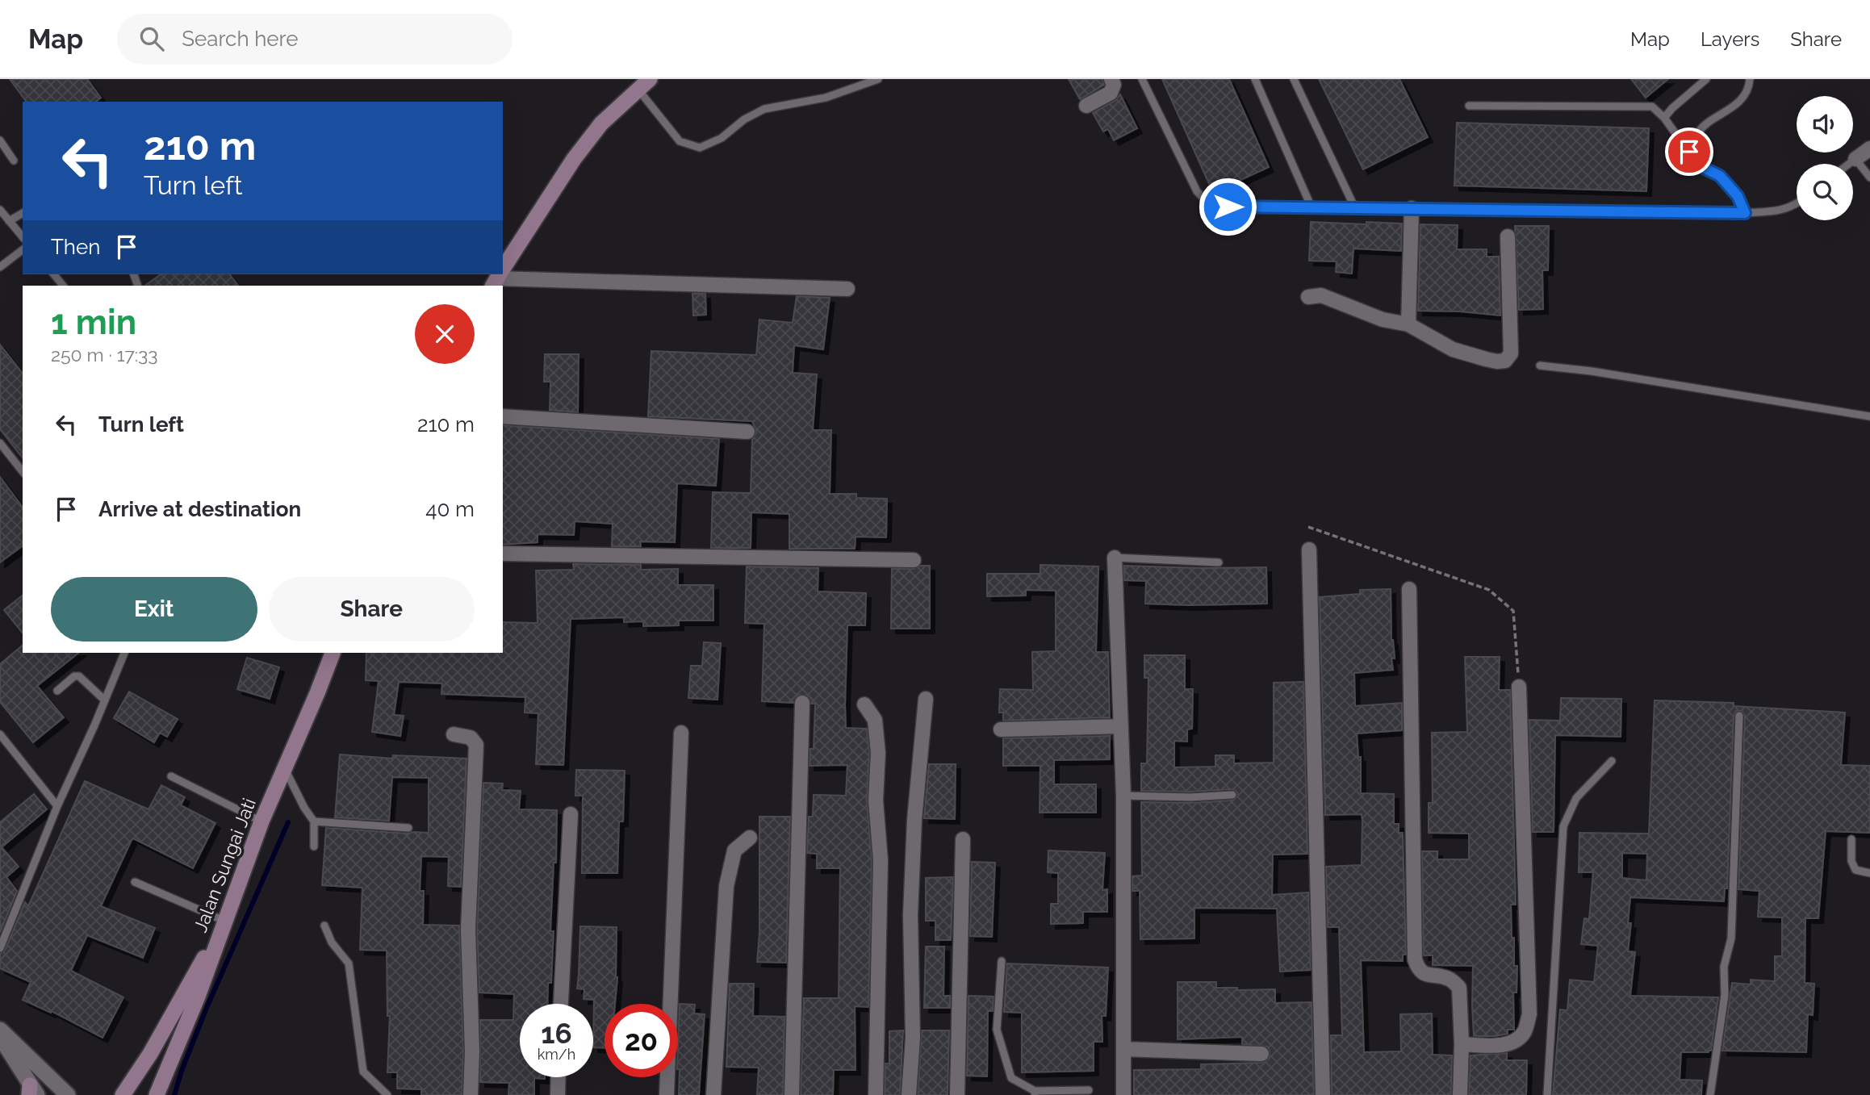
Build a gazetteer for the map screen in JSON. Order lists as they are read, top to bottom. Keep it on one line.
{"streets":{"main road":["Jalan Sungai Jati"]},"page":{"header":"Map","search":"Search here","nav":["Map","Layers","Share"],"turn":["210 m","Turn left"],"then":"Then","heading":["1 min","250 m · 17:33"],"list":[{"name":"Turn left","value":"210 m"},{"name":"Arrive at destination","value":"40 m"}],"buttons":["Exit","Share"],"speed":"16 km/h","limit":"20"}}
